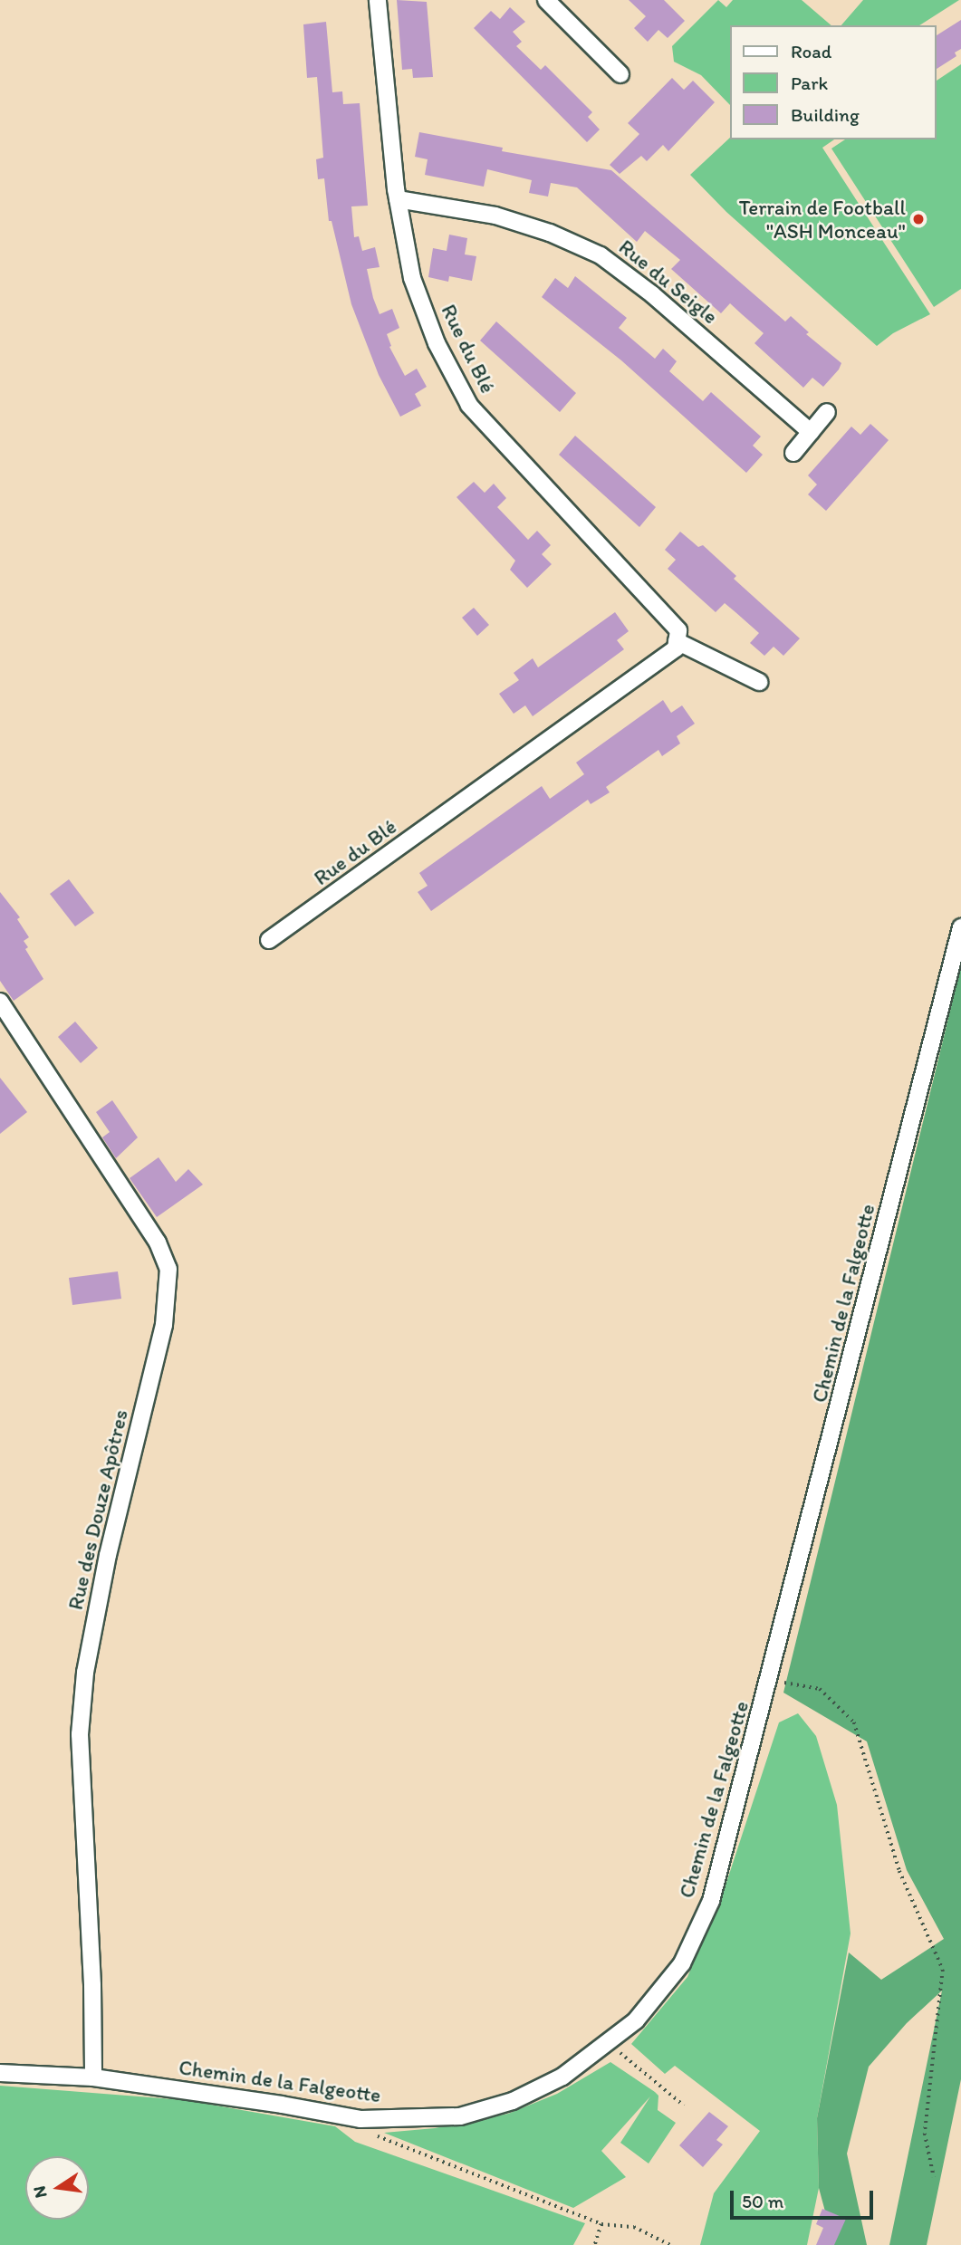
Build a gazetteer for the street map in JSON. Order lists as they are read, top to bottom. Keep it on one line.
{"streets":{"street":["Rue du Seigle","Rue du Blé","Chemin de la Falgeotte","Rue des Douze Apôtres"]},"crossings":[["Rue du Seigle","Rue du Blé"],["Chemin de la Falgeotte","Rue des Douze Apôtres"]],"places":["Terrain de Football \"ASH Monceau\""],"legend":["Road","Park","Building"],"scale_bar":"50 m","north":"left"}
